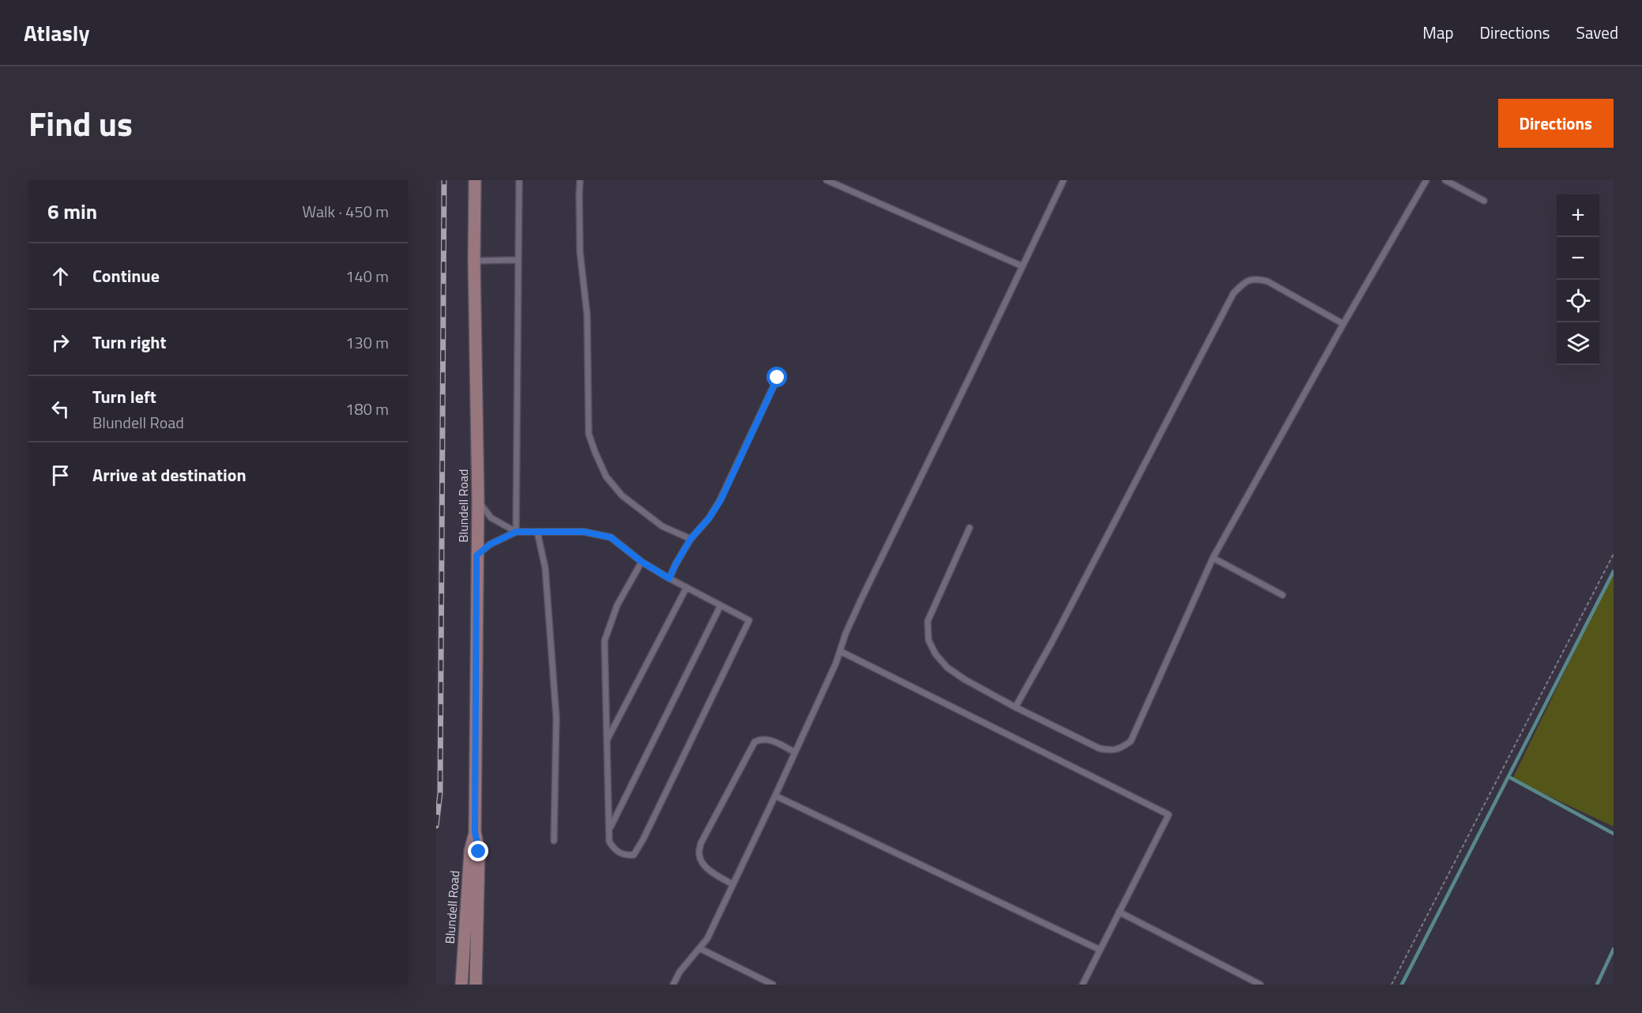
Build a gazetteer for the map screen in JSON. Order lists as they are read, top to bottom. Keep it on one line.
{"streets":{"main road":["Blundell Road"]},"page":{"header":"Atlasly","nav":["Map","Directions","Saved"],"title":"Find us","buttons":"Directions","heading":["6 min","Walk · 450 m"],"map_buttons":["+","−"],"list":[["Continue","140 m"],["Turn right","130 m"],["Turn left","Blundell Road","180 m"],"Arrive at destination"]}}
